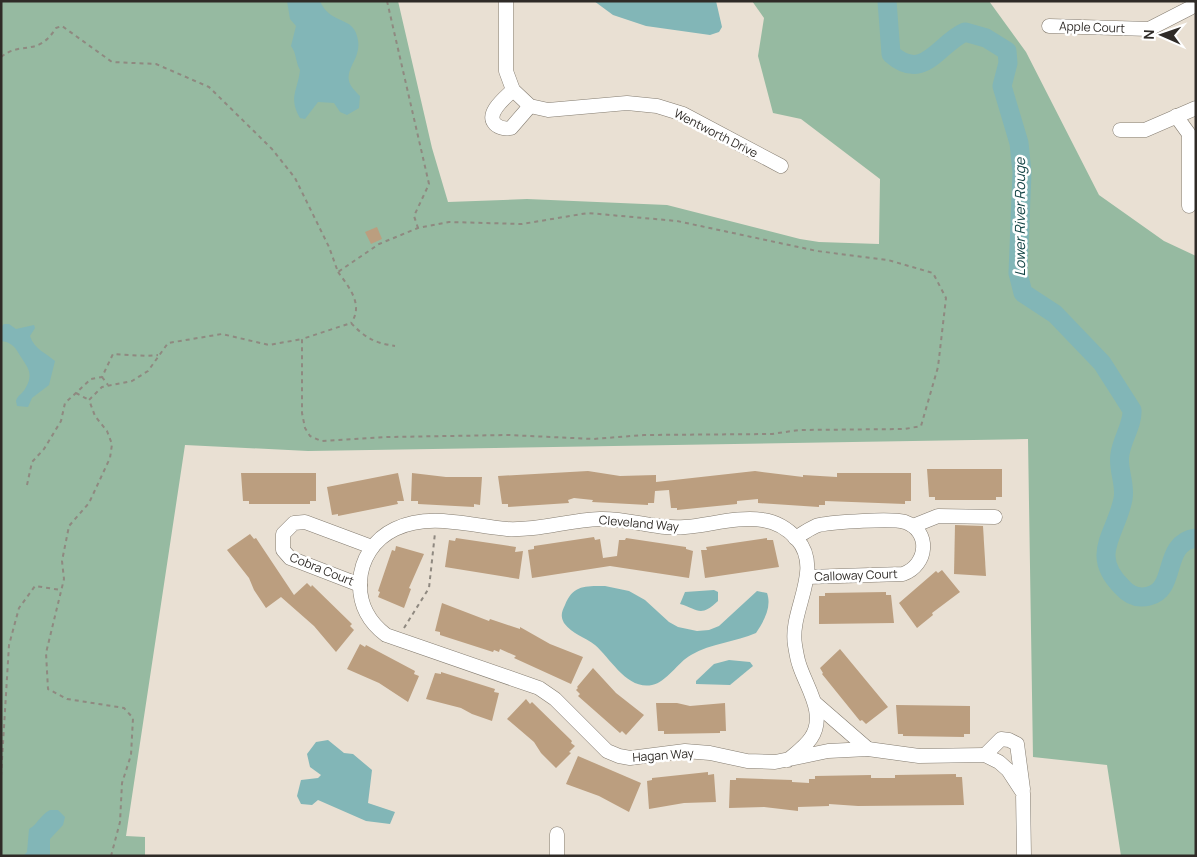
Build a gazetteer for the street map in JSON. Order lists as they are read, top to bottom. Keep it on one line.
{"streets":{"street":["Apple Court","Wentworth Drive","Cleveland Way","Cobra Court","Calloway Court","Hagan Way"]},"crossings":[["Cleveland Way","Cobra Court"],["Cleveland Way","Calloway Court"],["Cleveland Way","Hagan Way"],["Cobra Court","Hagan Way"]],"water":["Lower River Rouge"],"north":"left"}
